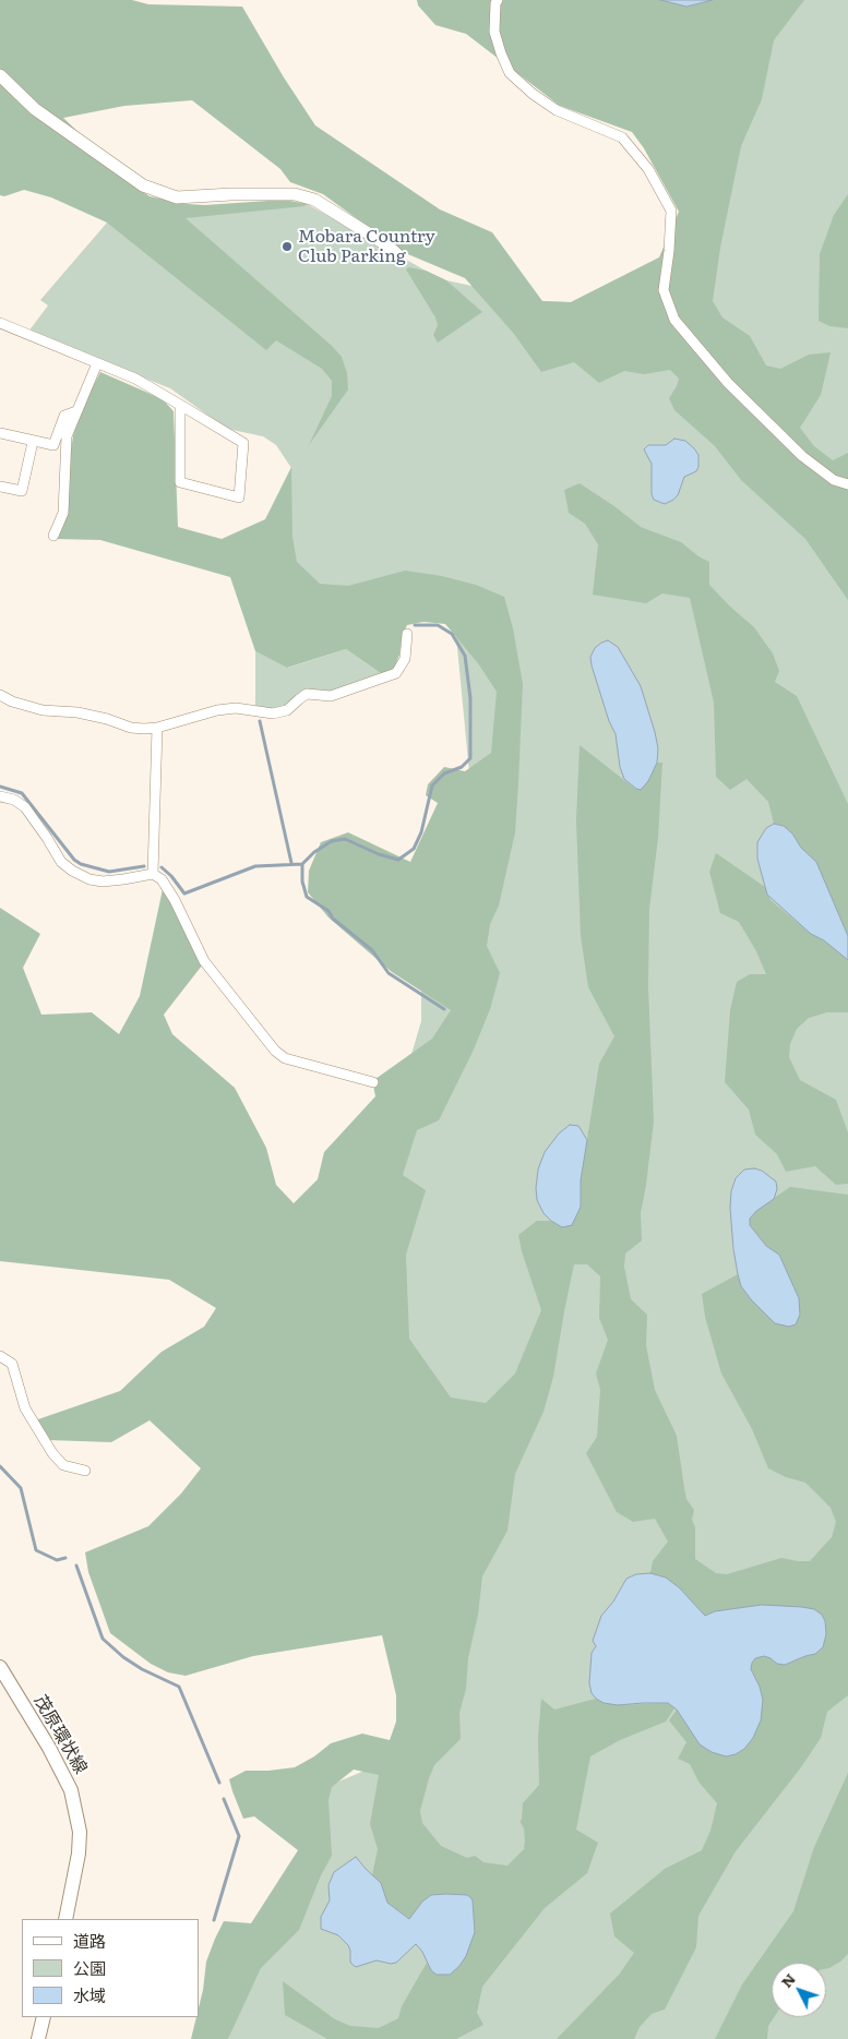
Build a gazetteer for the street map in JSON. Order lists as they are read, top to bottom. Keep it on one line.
{"streets":{"main road":["茂原環状線"]},"places":["Mobara Country Club Parking"],"legend":["道路","公園","水域"],"north":"top left"}
